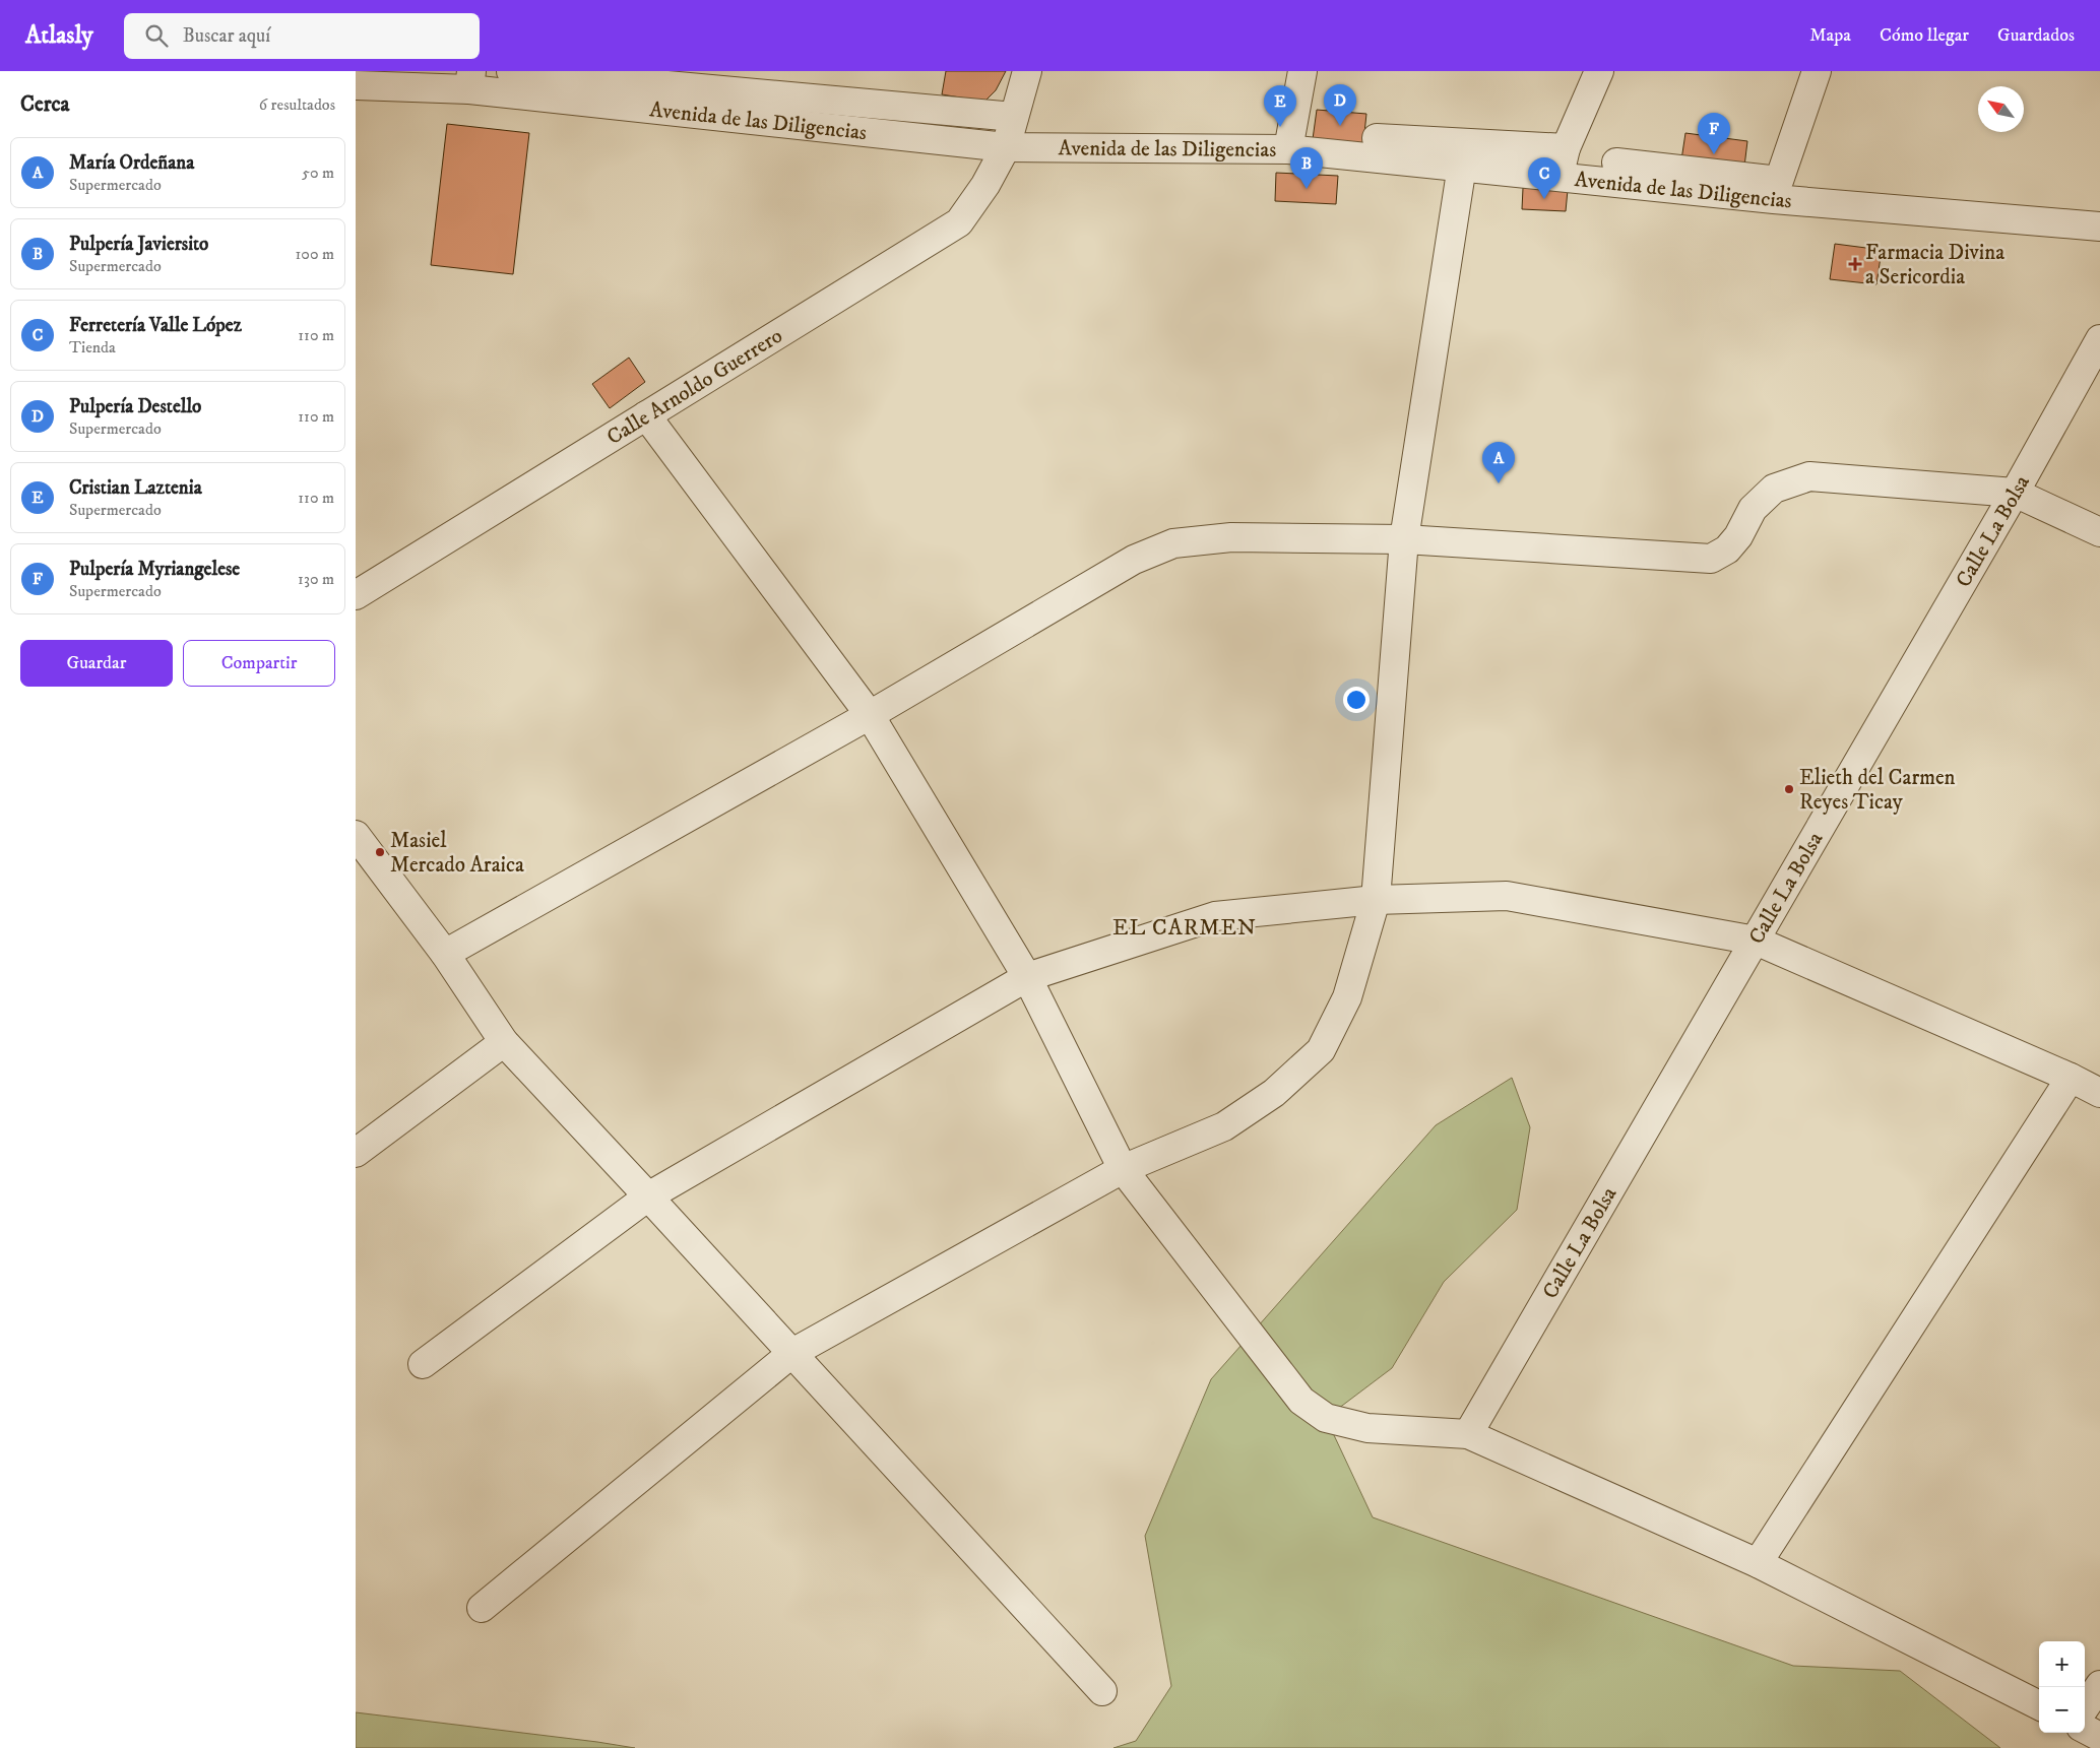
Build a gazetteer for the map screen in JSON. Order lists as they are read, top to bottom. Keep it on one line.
{"streets":{"street":["Avenida de las Diligencias","Calle Arnoldo Guerrero","Calle La Bolsa"]},"crossings":[["Avenida de las Diligencias","Calle Arnoldo Guerrero"]],"districts":["EL CARMEN"],"places":{"health":["Farmacia Divina a Sericordia"],"other":["Elieth del Carmen Reyes Ticay","Masiel Mercado Araica"]},"north":"top left","page":{"header":"Atlasly","search":"Buscar aquí","nav":["Mapa","Cómo llegar","Guardados"],"heading":["Cerca","6 resultados"],"pins":["D","E","F","B","C","A"],"list":[{"mark":"A","name":"María Ordeñana","note":"Supermercado","value":"50 m"},{"mark":"B","name":"Pulpería Javiersito","note":"Supermercado","value":"100 m"},{"mark":"C","name":"Ferretería Valle López","note":"Tienda","value":"110 m"},{"mark":"D","name":"Pulpería Destello","note":"Supermercado","value":"110 m"},{"mark":"E","name":"Cristian Laztenia","note":"Supermercado","value":"110 m"},{"mark":"F","name":"Pulpería Myriangelese","note":"Supermercado","value":"130 m"}],"buttons":["Guardar","Compartir"],"map_buttons":["+","−"]}}
